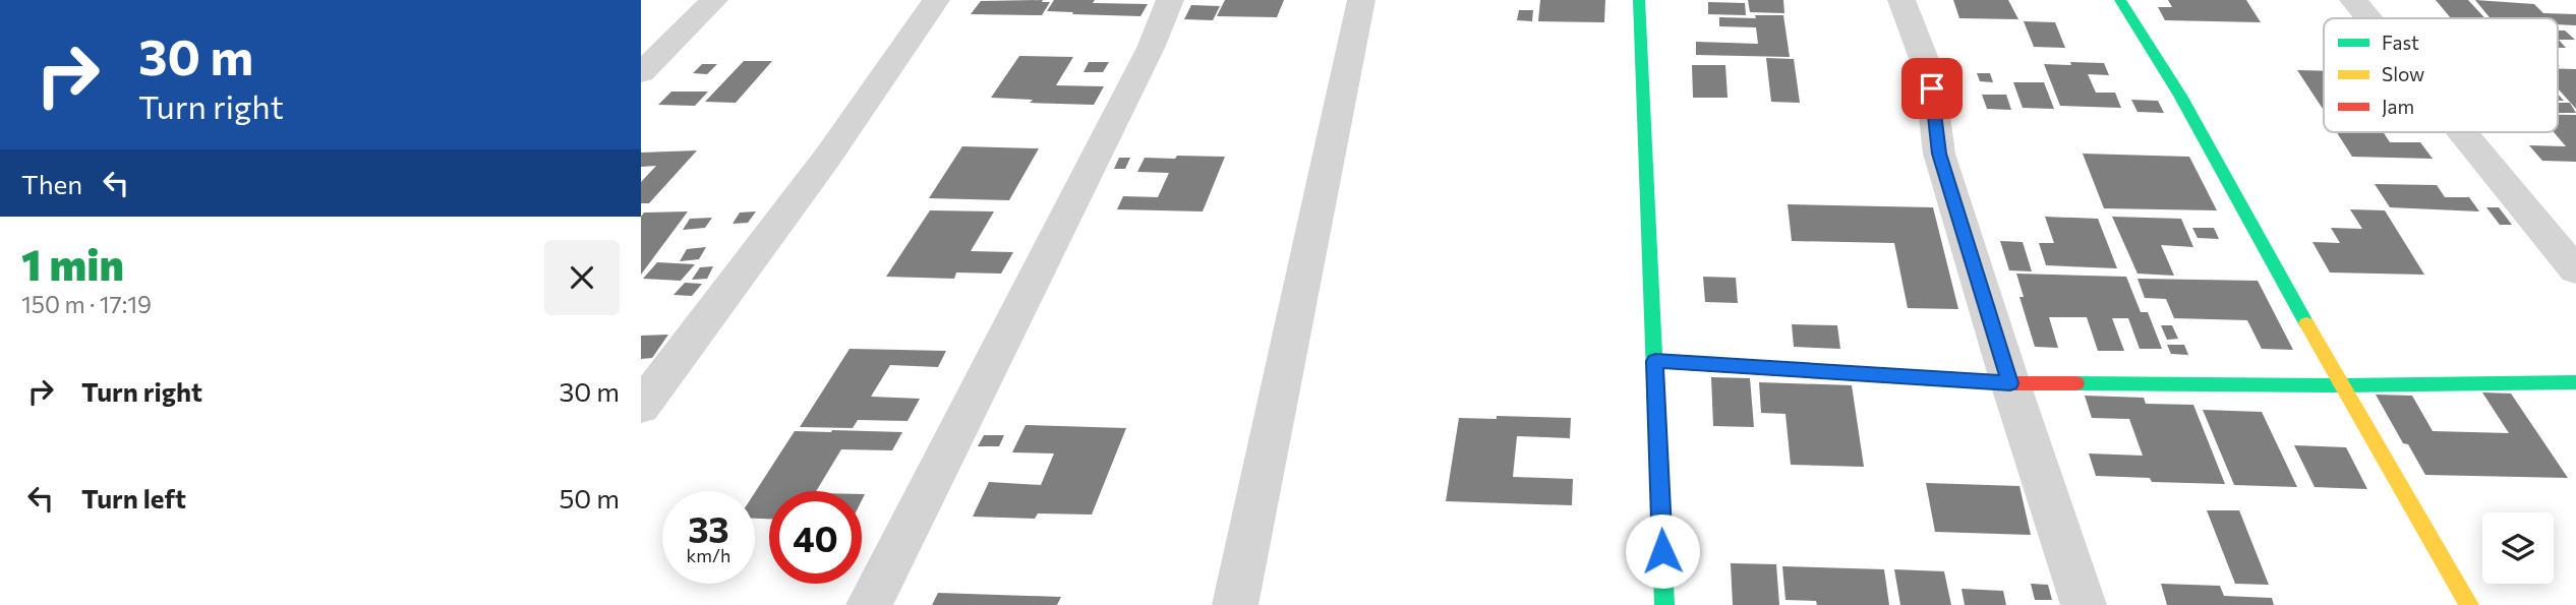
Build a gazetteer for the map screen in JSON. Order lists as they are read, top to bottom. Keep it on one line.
{"legend":["Fast","Slow","Jam"],"page":{"turn":["30 m","Turn right"],"then":"Then","heading":["1 min","150 m · 17:19"],"list":[{"name":"Turn right","value":"30 m"},{"name":"Turn left","value":"50 m"}],"speed":"33 km/h","limit":"40"}}
